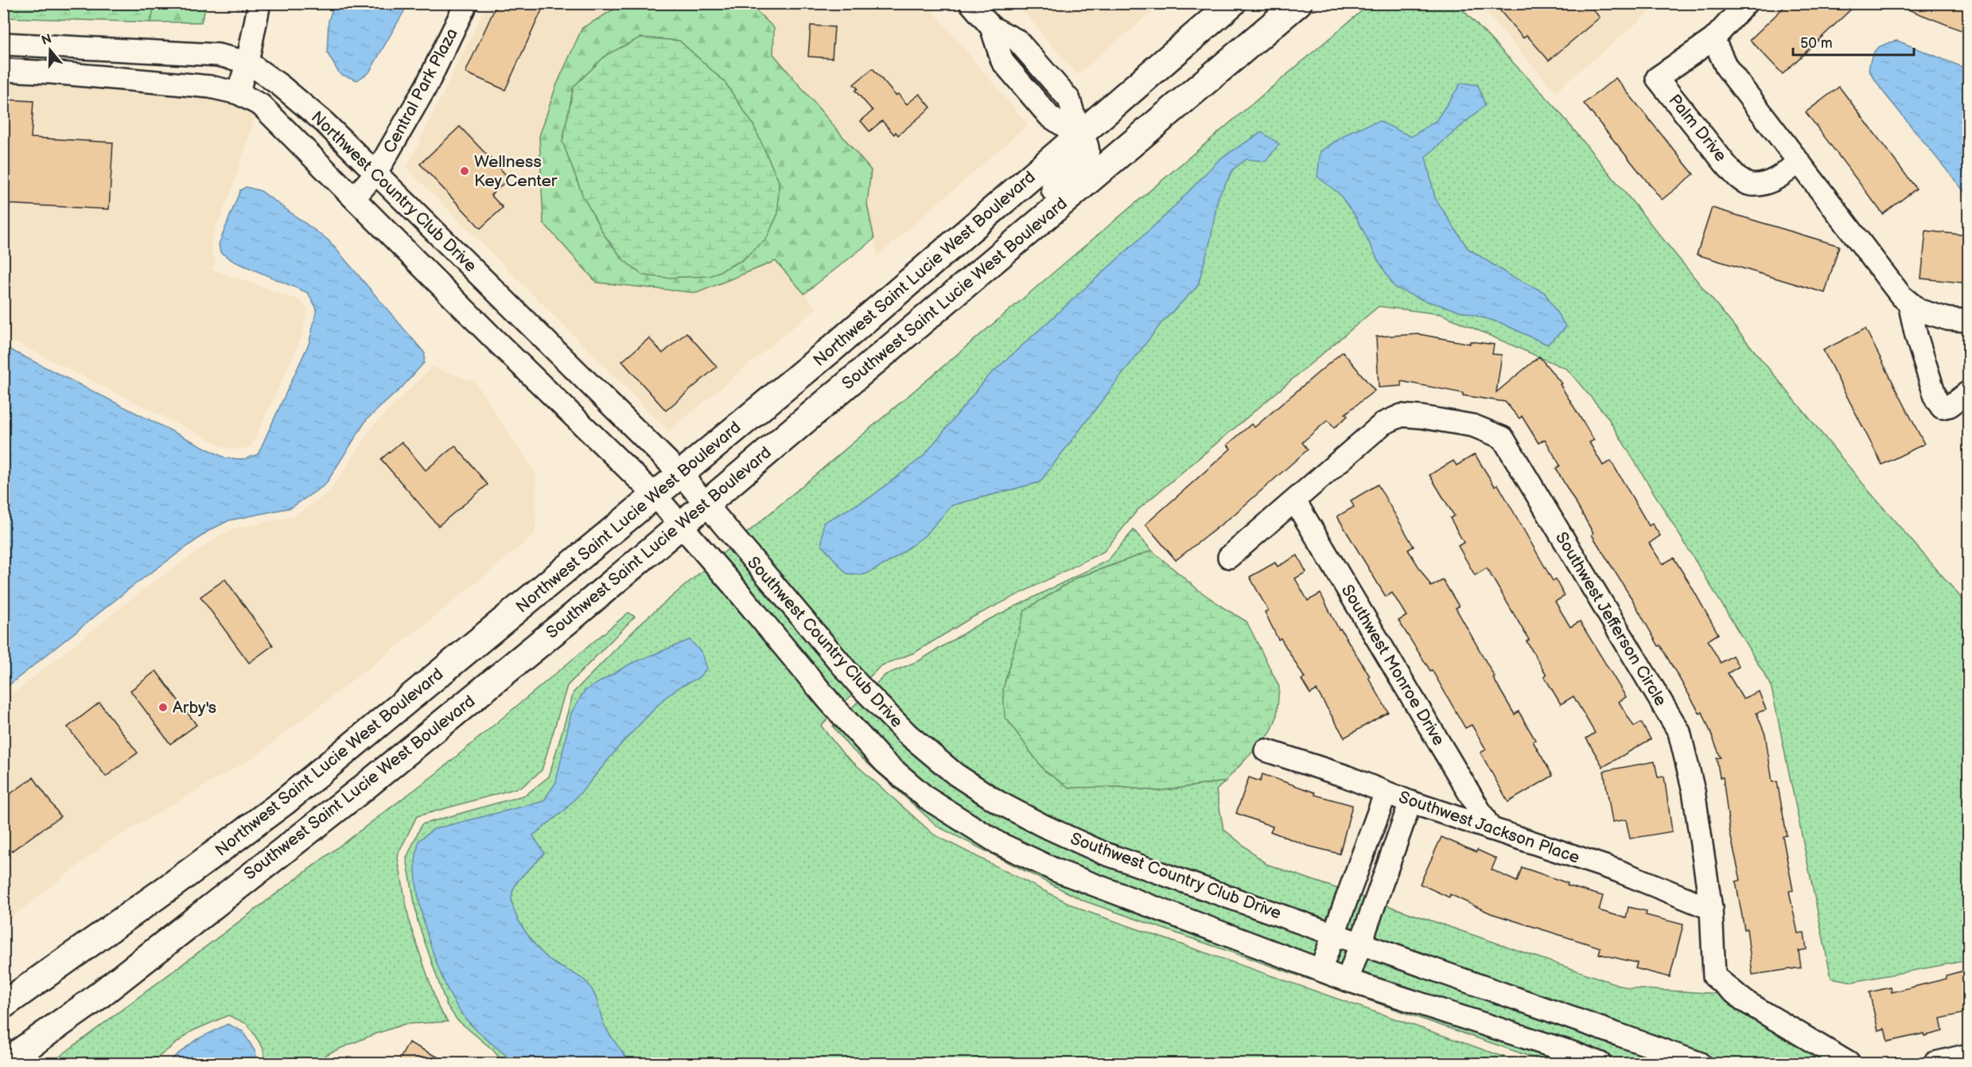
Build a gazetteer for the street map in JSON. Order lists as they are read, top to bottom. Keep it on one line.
{"streets":{"main road":["Northwest Saint Lucie West Boulevard","Southwest Saint Lucie West Boulevard"],"street":["Central Park Plaza","Palm Drive","Northwest Country Club Drive","Southwest Jefferson Circle","Southwest Country Club Drive","Southwest Monroe Drive","Southwest Jackson Place"]},"crossings":[["Central Park Plaza","Northwest Country Club Drive"],["Northwest Country Club Drive","Northwest Saint Lucie West Boulevard"],["Northwest Country Club Drive","Southwest Saint Lucie West Boulevard"],["Northwest Country Club Drive","Southwest Country Club Drive"],["Southwest Saint Lucie West Boulevard","Southwest Country Club Drive"],["Southwest Jefferson Circle","Southwest Monroe Drive"],["Southwest Jefferson Circle","Southwest Jackson Place"],["Southwest Monroe Drive","Southwest Jackson Place"]],"places":["Wellness Key Center","Arby's"],"scale_bar":"50 m","north":"top"}
